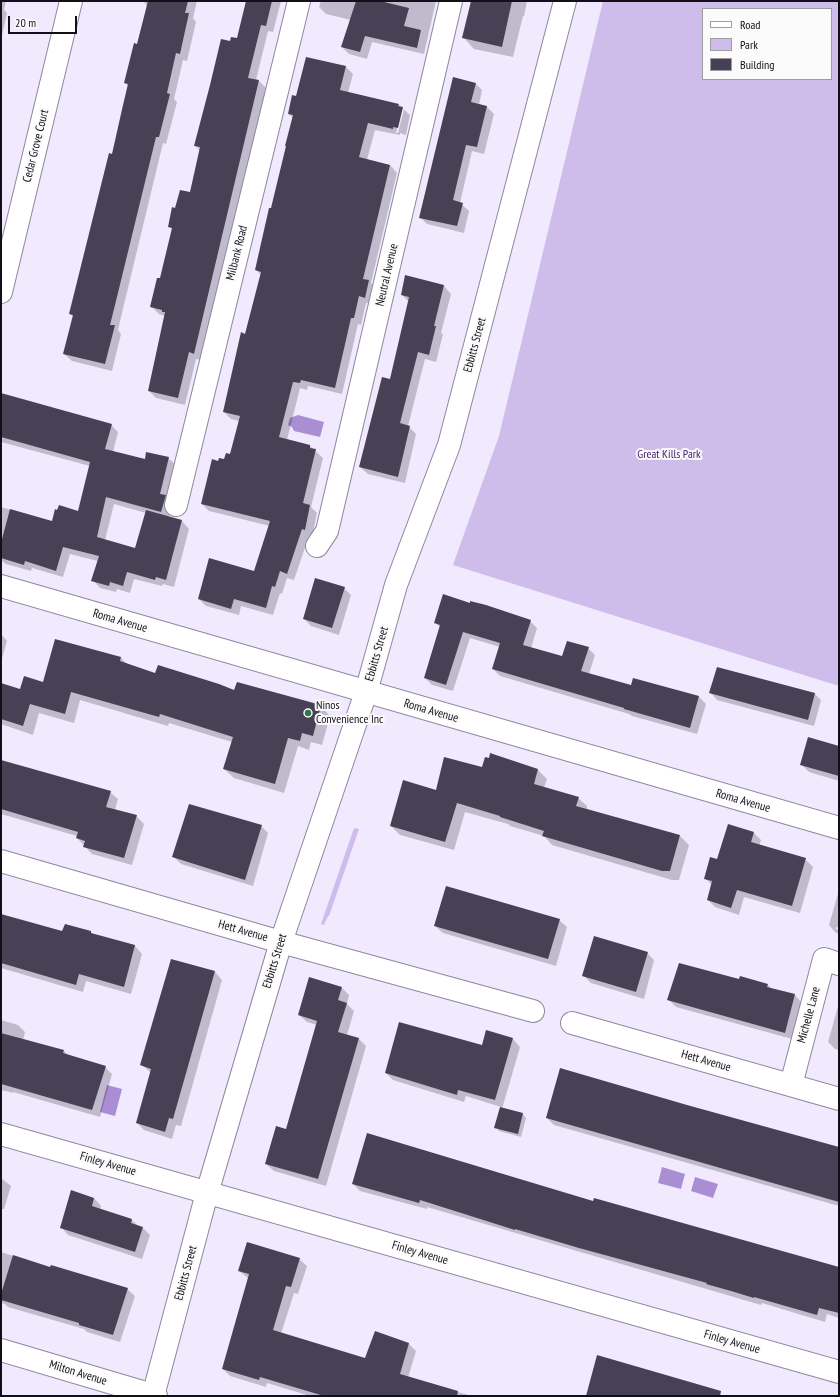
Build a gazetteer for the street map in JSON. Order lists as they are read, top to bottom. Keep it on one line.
{"streets":{"street":["Cedar Grove Court","Milbank Road","Neutral Avenue","Ebbitts Street","Roma Avenue","Hett Avenue","Michelle Lane","Finley Avenue","Milton Avenue"]},"crossings":[["Ebbitts Street","Roma Avenue"],["Ebbitts Street","Hett Avenue"],["Ebbitts Street","Finley Avenue"],["Ebbitts Street","Milton Avenue"],["Hett Avenue","Michelle Lane"]],"parks":["Great Kills Park"],"places":["Ninos Convenience Inc"],"legend":["Road","Park","Building"],"scale_bar":"20 m"}
